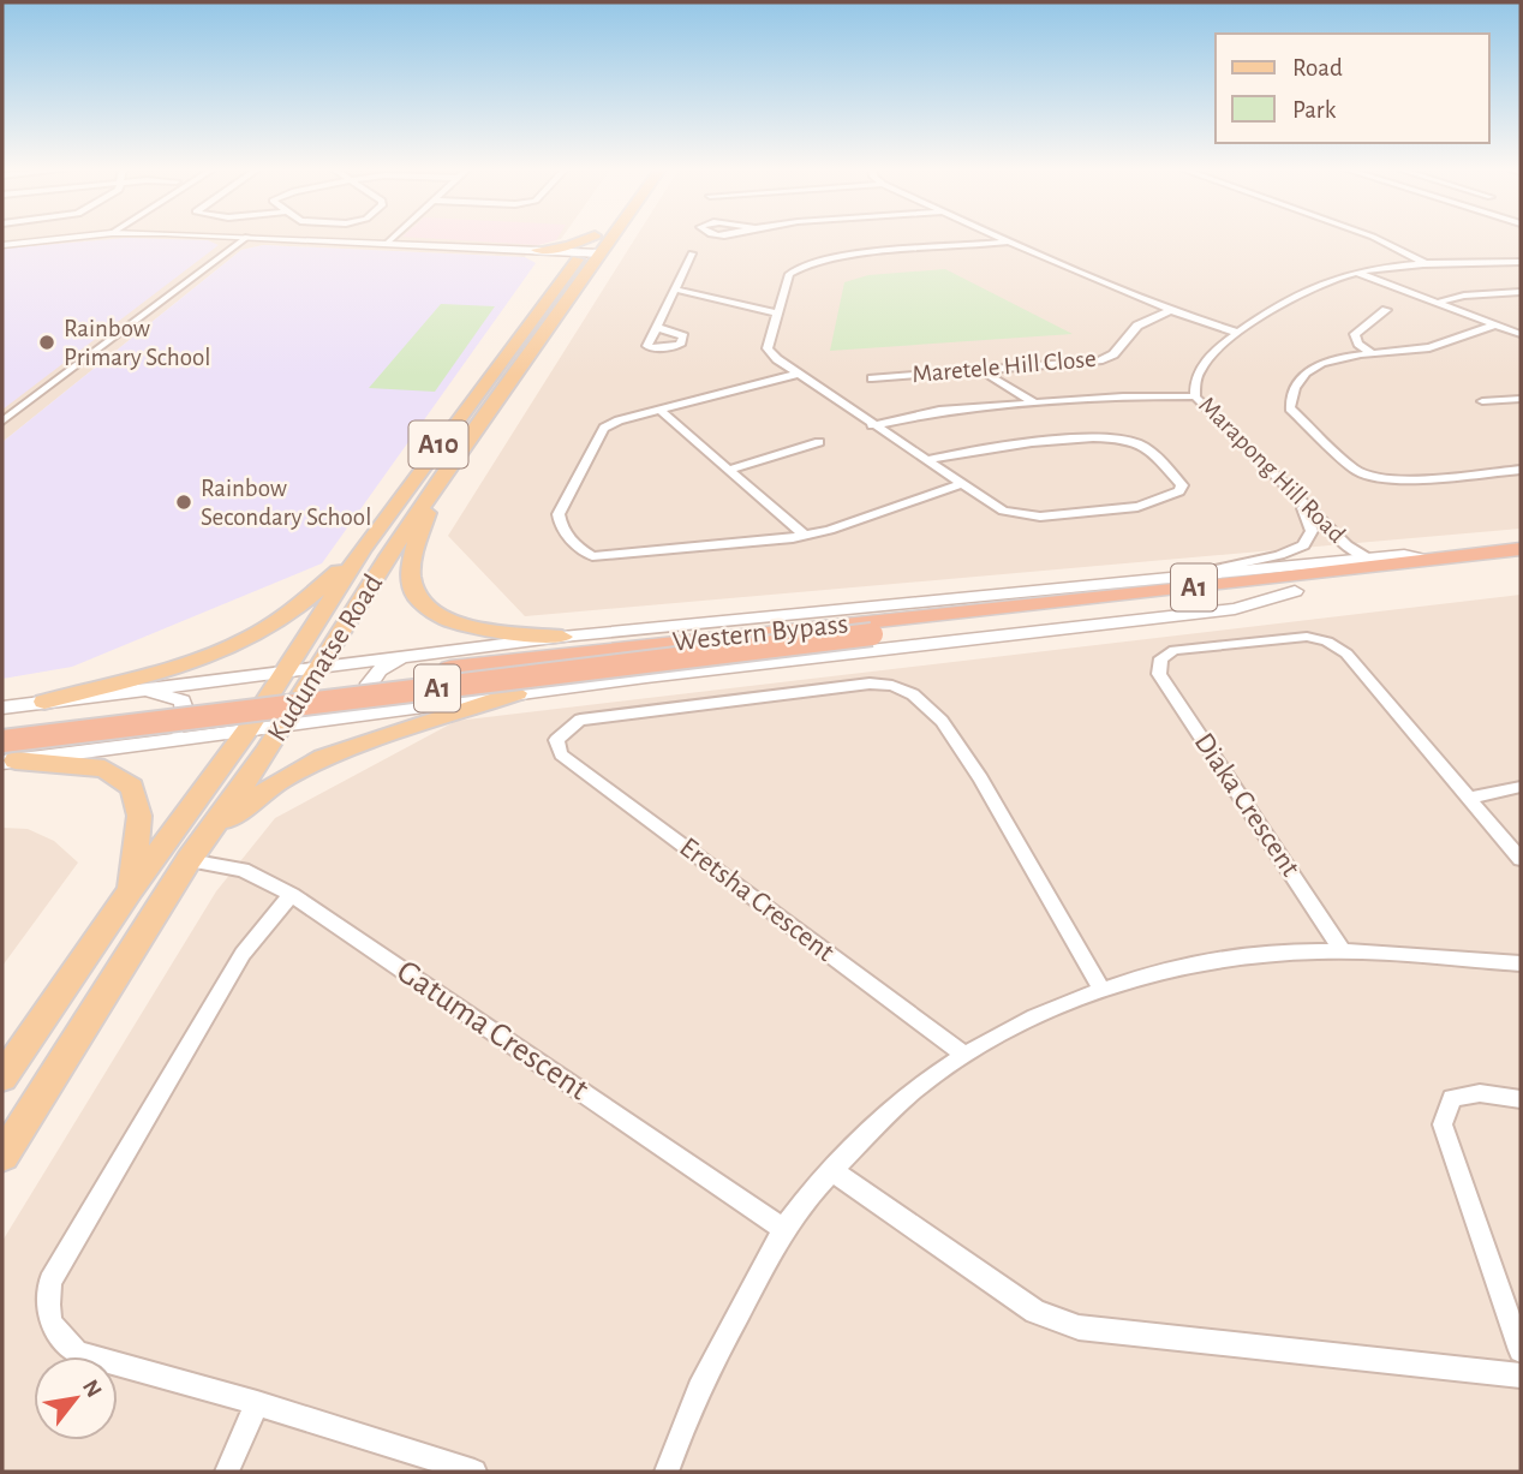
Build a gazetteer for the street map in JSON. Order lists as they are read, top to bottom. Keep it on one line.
{"streets":{"highway":["A1","Western Bypass"],"main road":["A10","Kudumatse Road"],"street":["Maretele Hill Close","Marapong Hill Road","Diaka Crescent","Eretsha Crescent","Gatuma Crescent"]},"crossings":[["Kudumatse Road","Gatuma Crescent"]],"places":["Rainbow Primary School","Rainbow Secondary School"],"legend":["Road","Park"],"north":"top right"}
